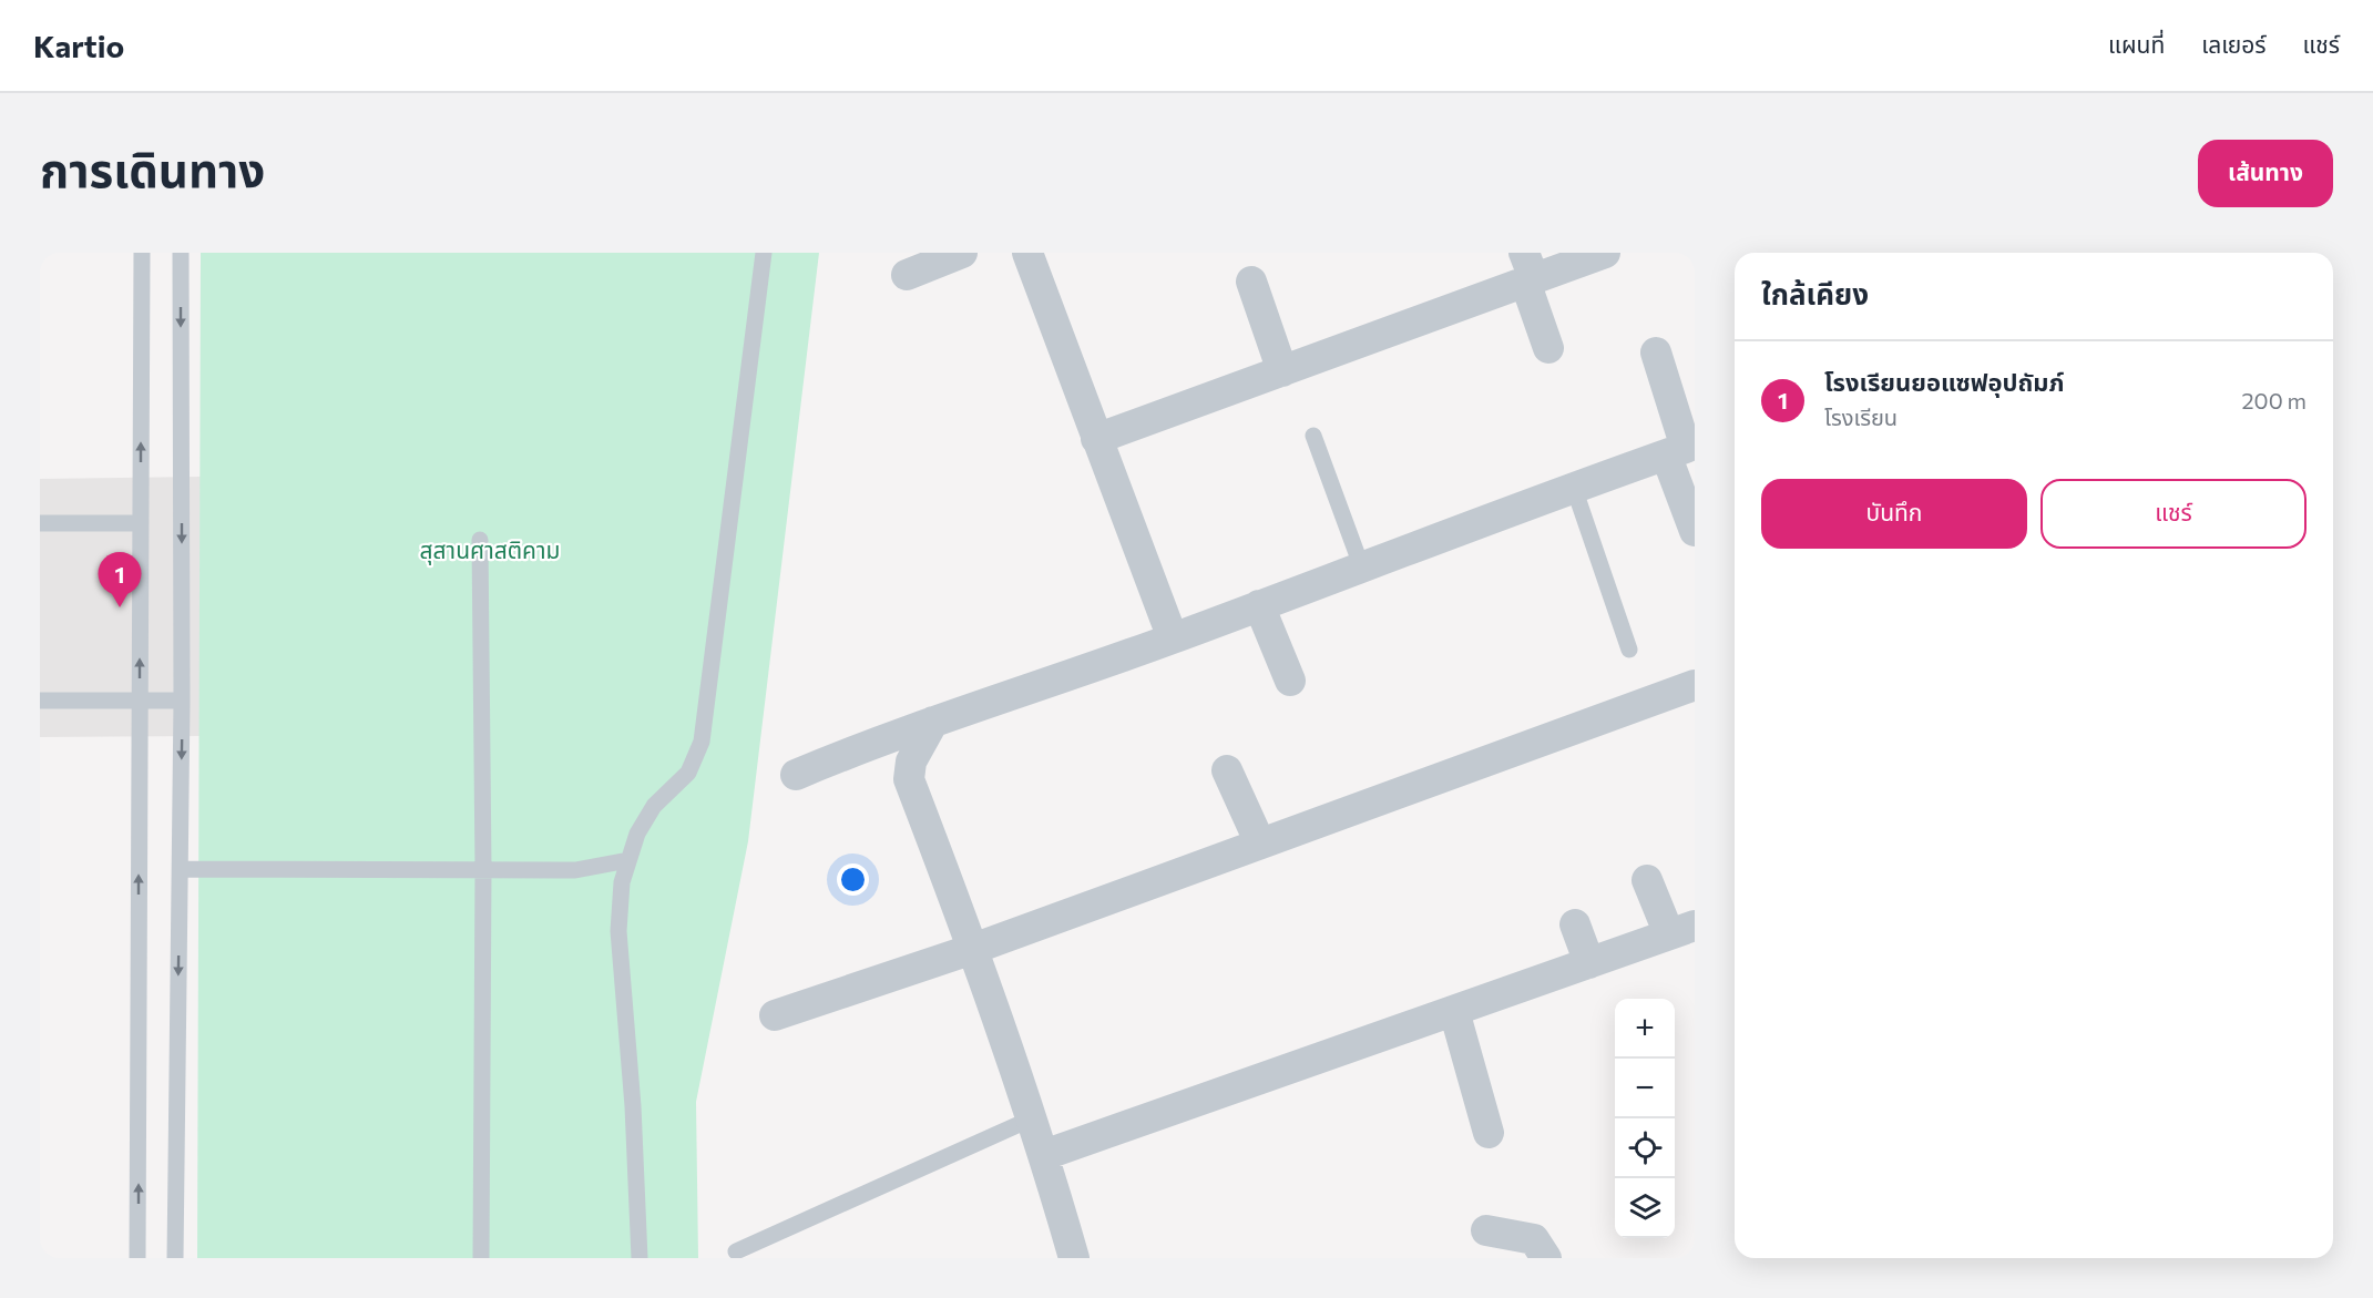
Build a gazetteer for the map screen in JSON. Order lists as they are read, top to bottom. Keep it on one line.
{"parks":["สุสานศาสติคาม"],"page":{"header":"Kartio","nav":["แผนที่","เลเยอร์","แชร์"],"title":"การเดินทาง","buttons":["เส้นทาง",["บันทึก","แชร์"]],"heading":"ใกล้เคียง","list":[{"mark":"1","name":"โรงเรียนยอแซฟอุปถัมภ์","note":"โรงเรียน","value":"200 m"}],"pins":"1","map_buttons":["+","−"]}}
